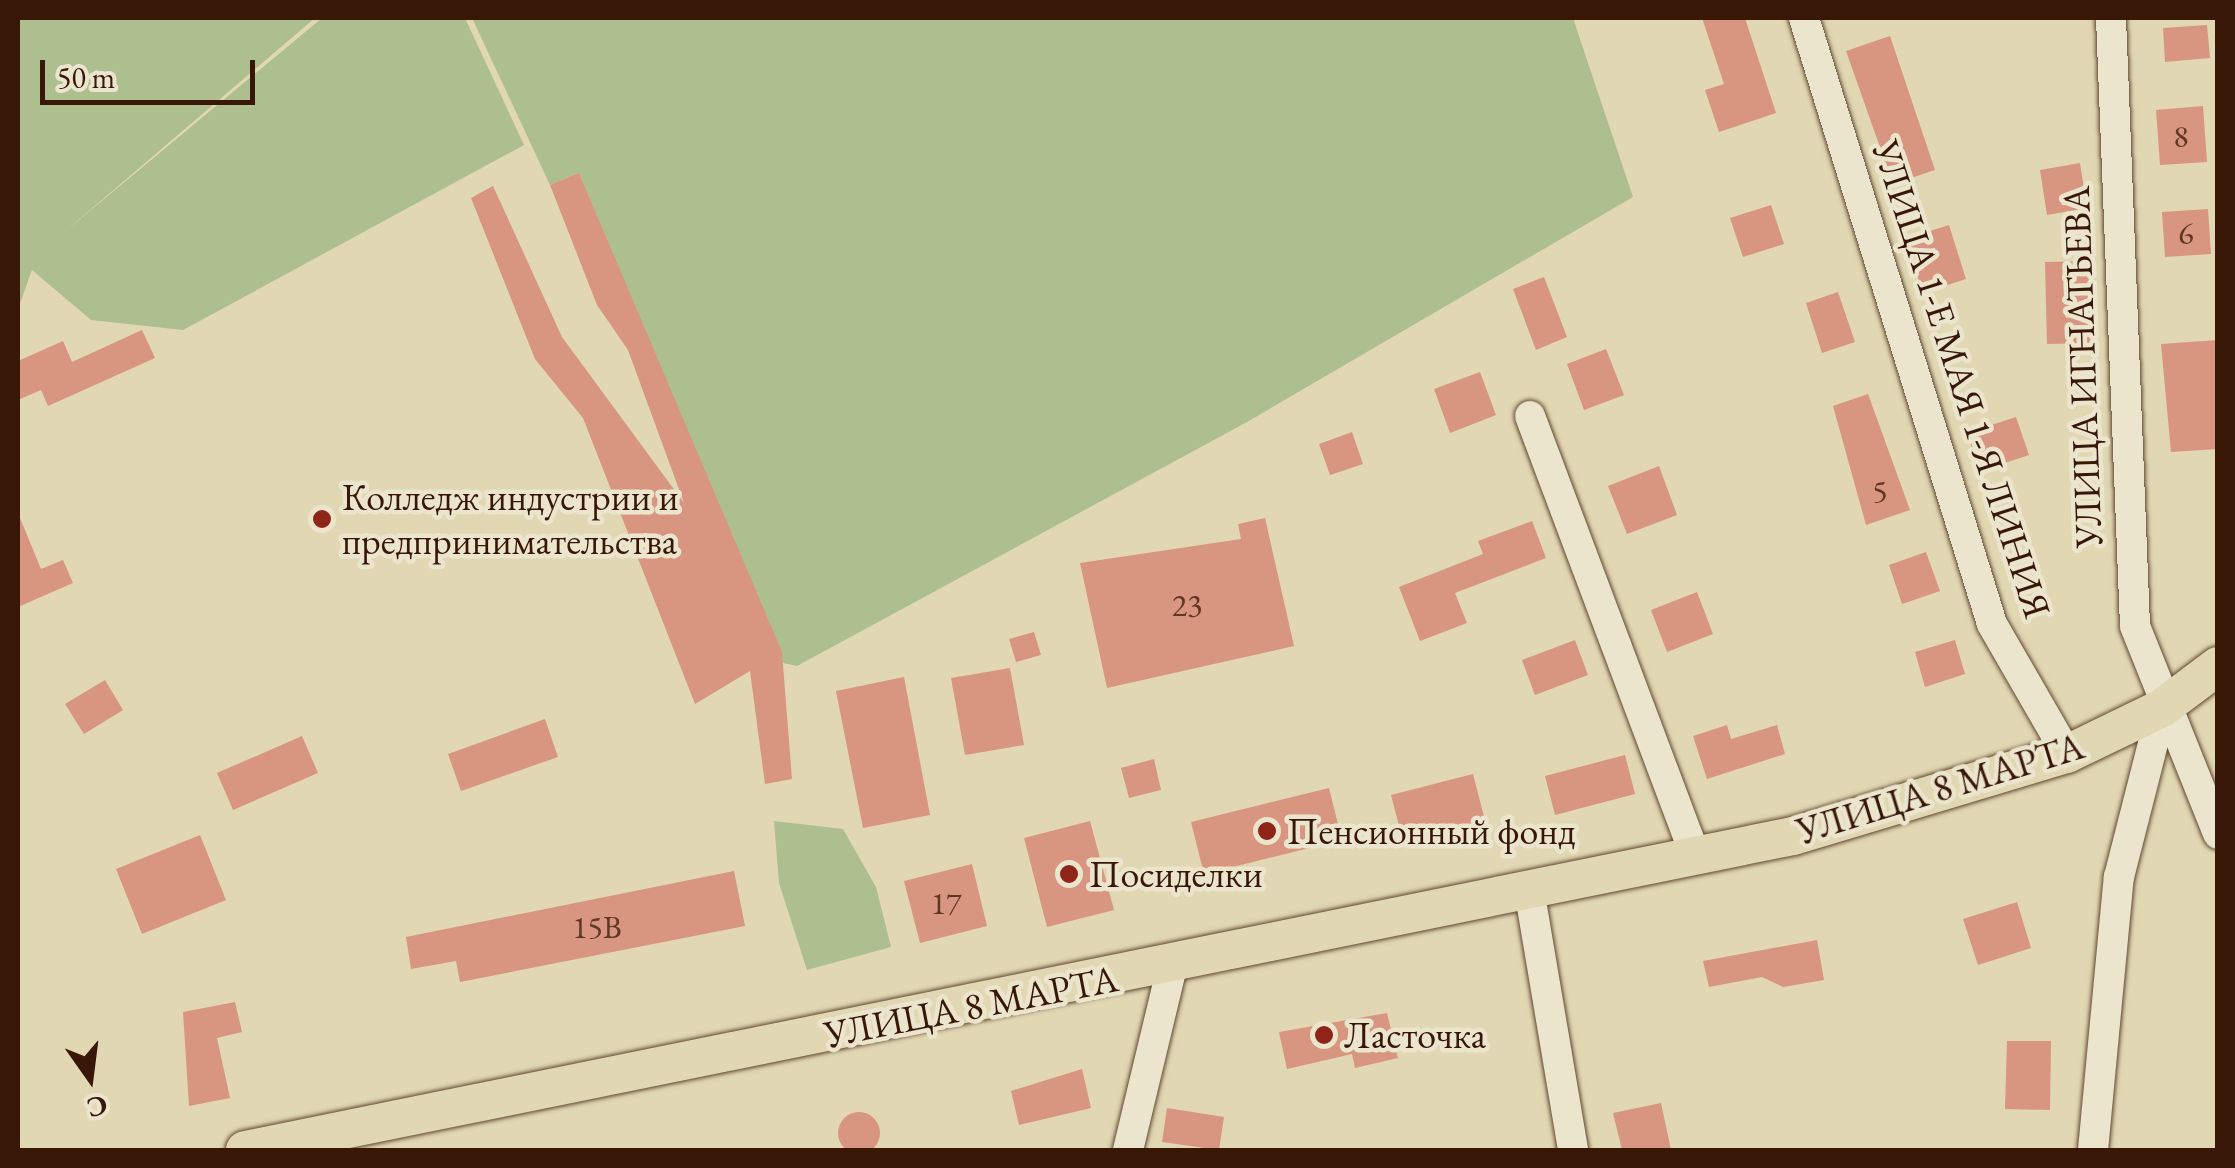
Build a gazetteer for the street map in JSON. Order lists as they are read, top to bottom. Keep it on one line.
{"streets":{"main road":["УЛИЦА 8 МАРТА"],"street":["УЛИЦА ИГНАТЬЕВА","УЛИЦА 1-Е МАЯ 1-Я ЛИНИЯ"]},"crossings":[["УЛИЦА ИГНАТЬЕВА","УЛИЦА 8 МАРТА"],["УЛИЦА 1-Е МАЯ 1-Я ЛИНИЯ","УЛИЦА 8 МАРТА"]],"places":["Колледж индустрии и предпринимательства","Пенсионный фонд","Посиделки","Ласточка"],"house_numbers":["8","6","5","23","17","15В"],"scale_bar":"50 m","north":"bottom"}
